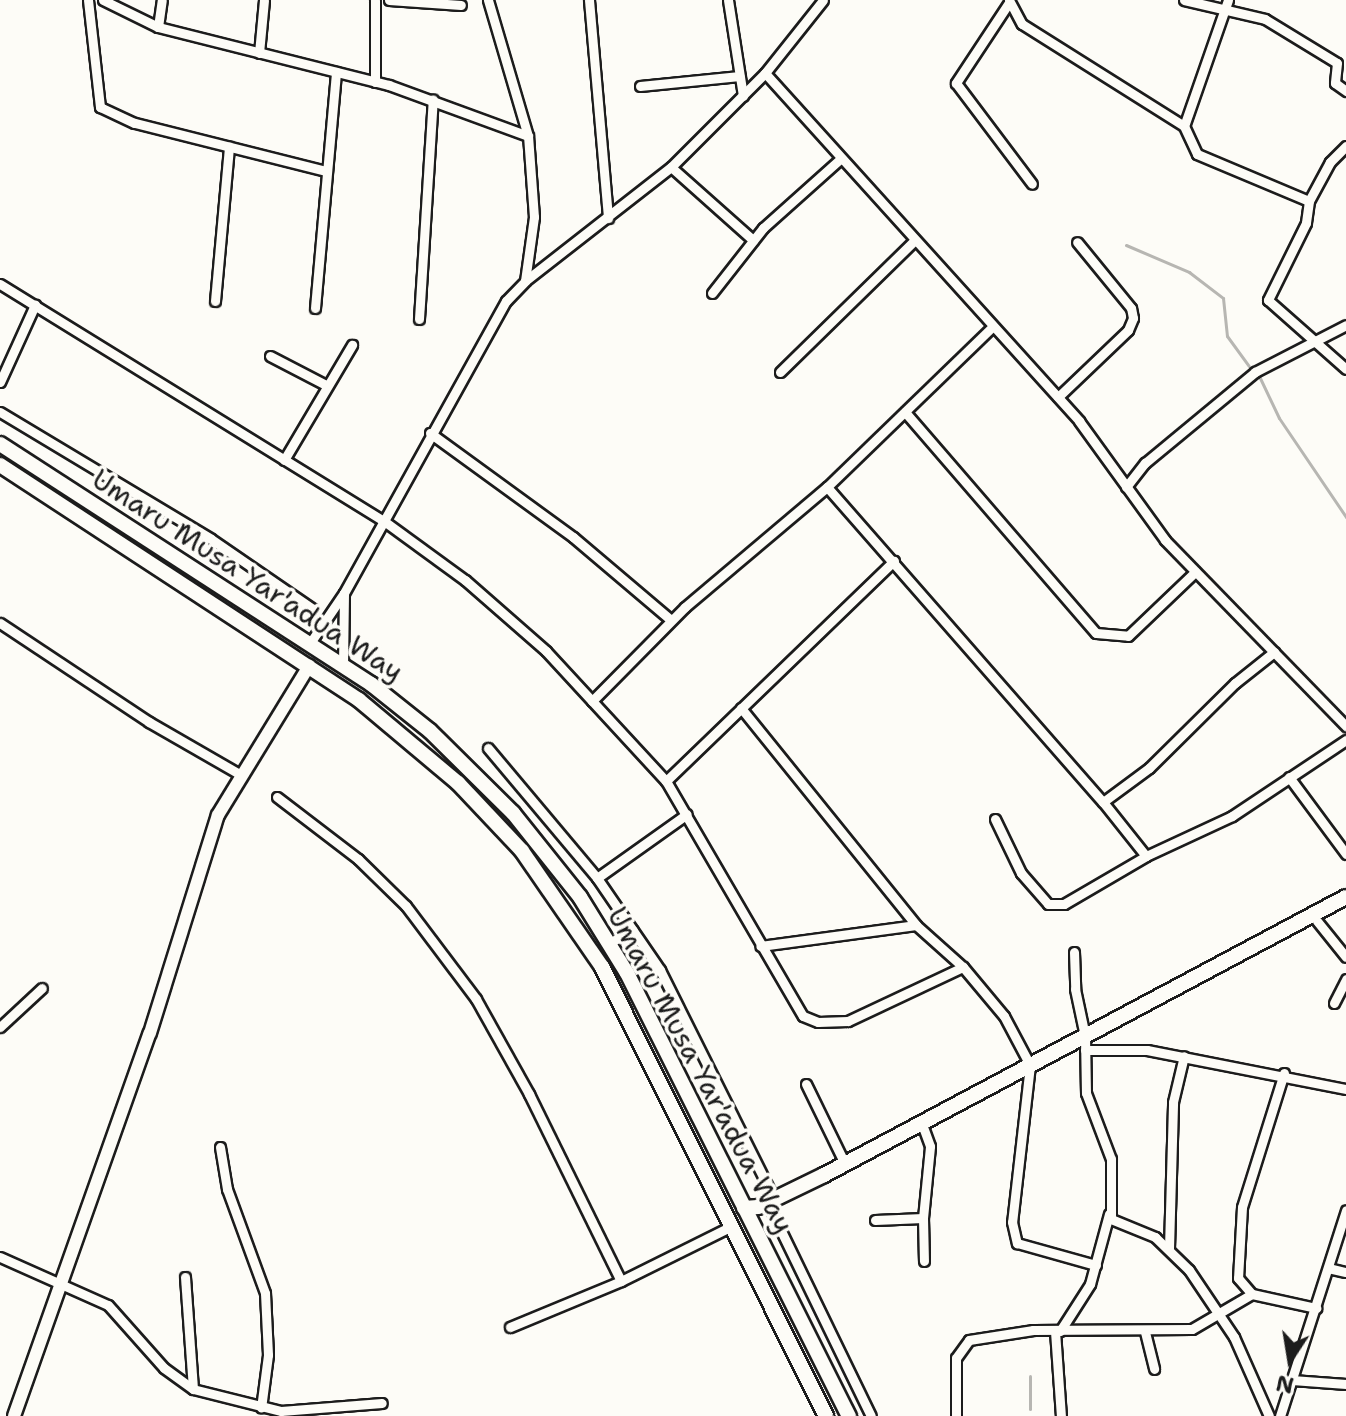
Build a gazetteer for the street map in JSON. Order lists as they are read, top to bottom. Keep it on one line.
{"streets":{"main road":["Umaru Musa Yar'adua Way"]},"north":"bottom"}
